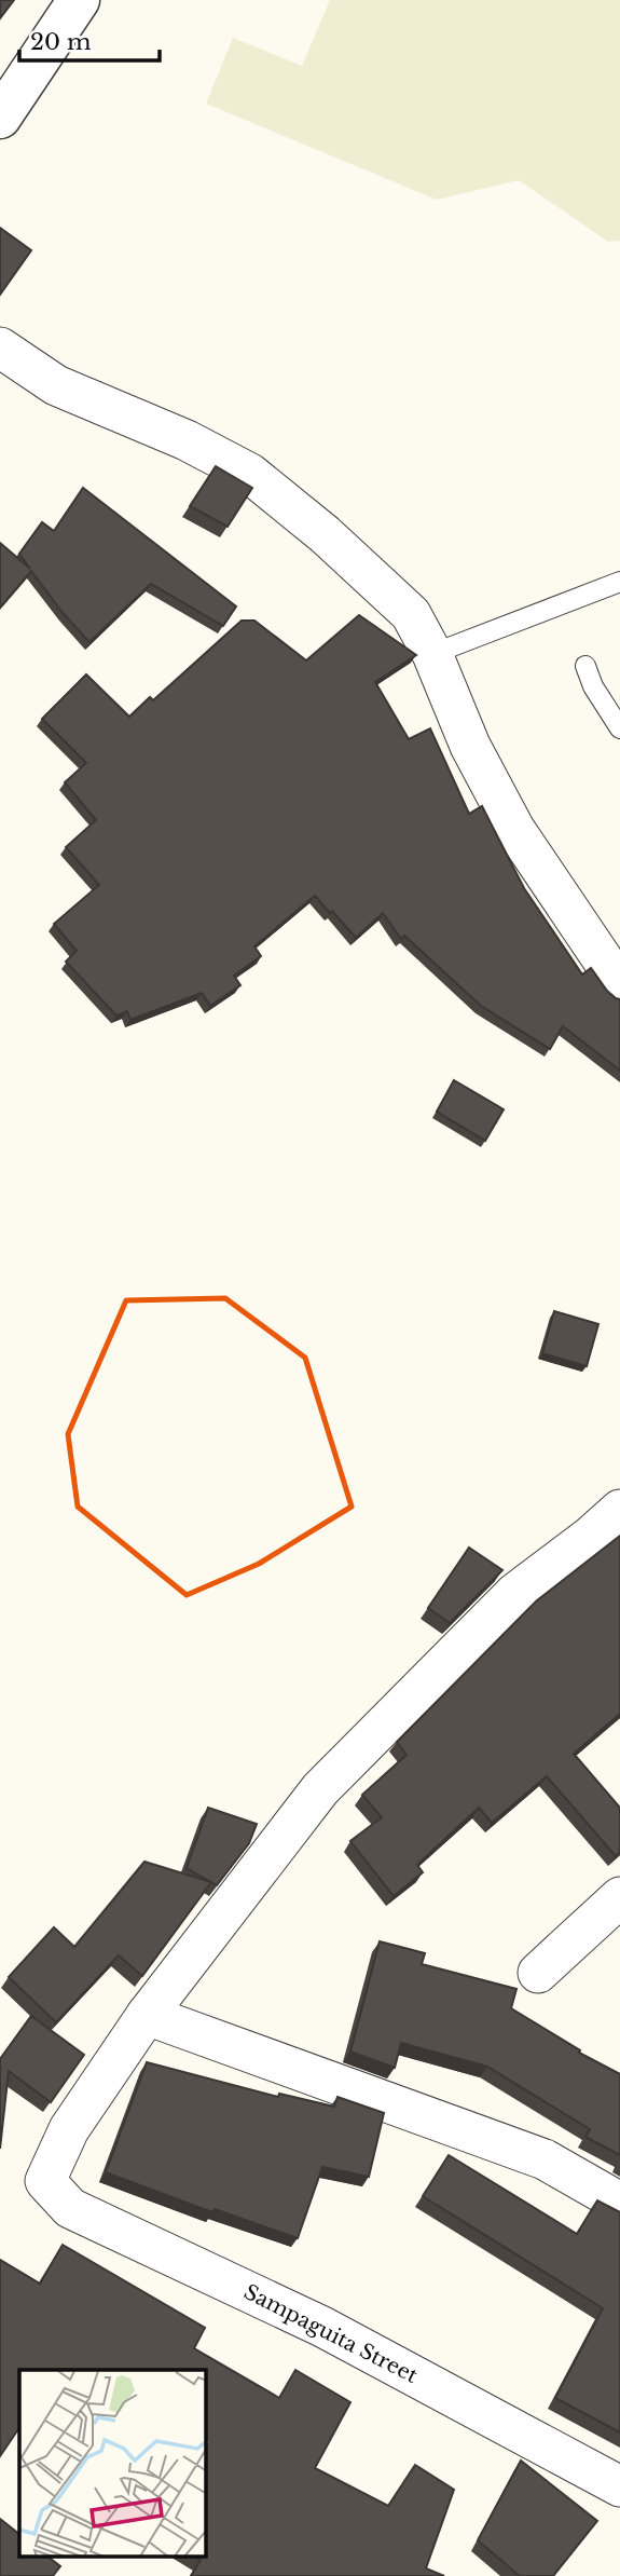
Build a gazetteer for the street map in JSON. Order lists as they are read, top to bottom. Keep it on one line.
{"streets":{"street":["Sampaguita Street"]},"scale_bar":"20 m"}
